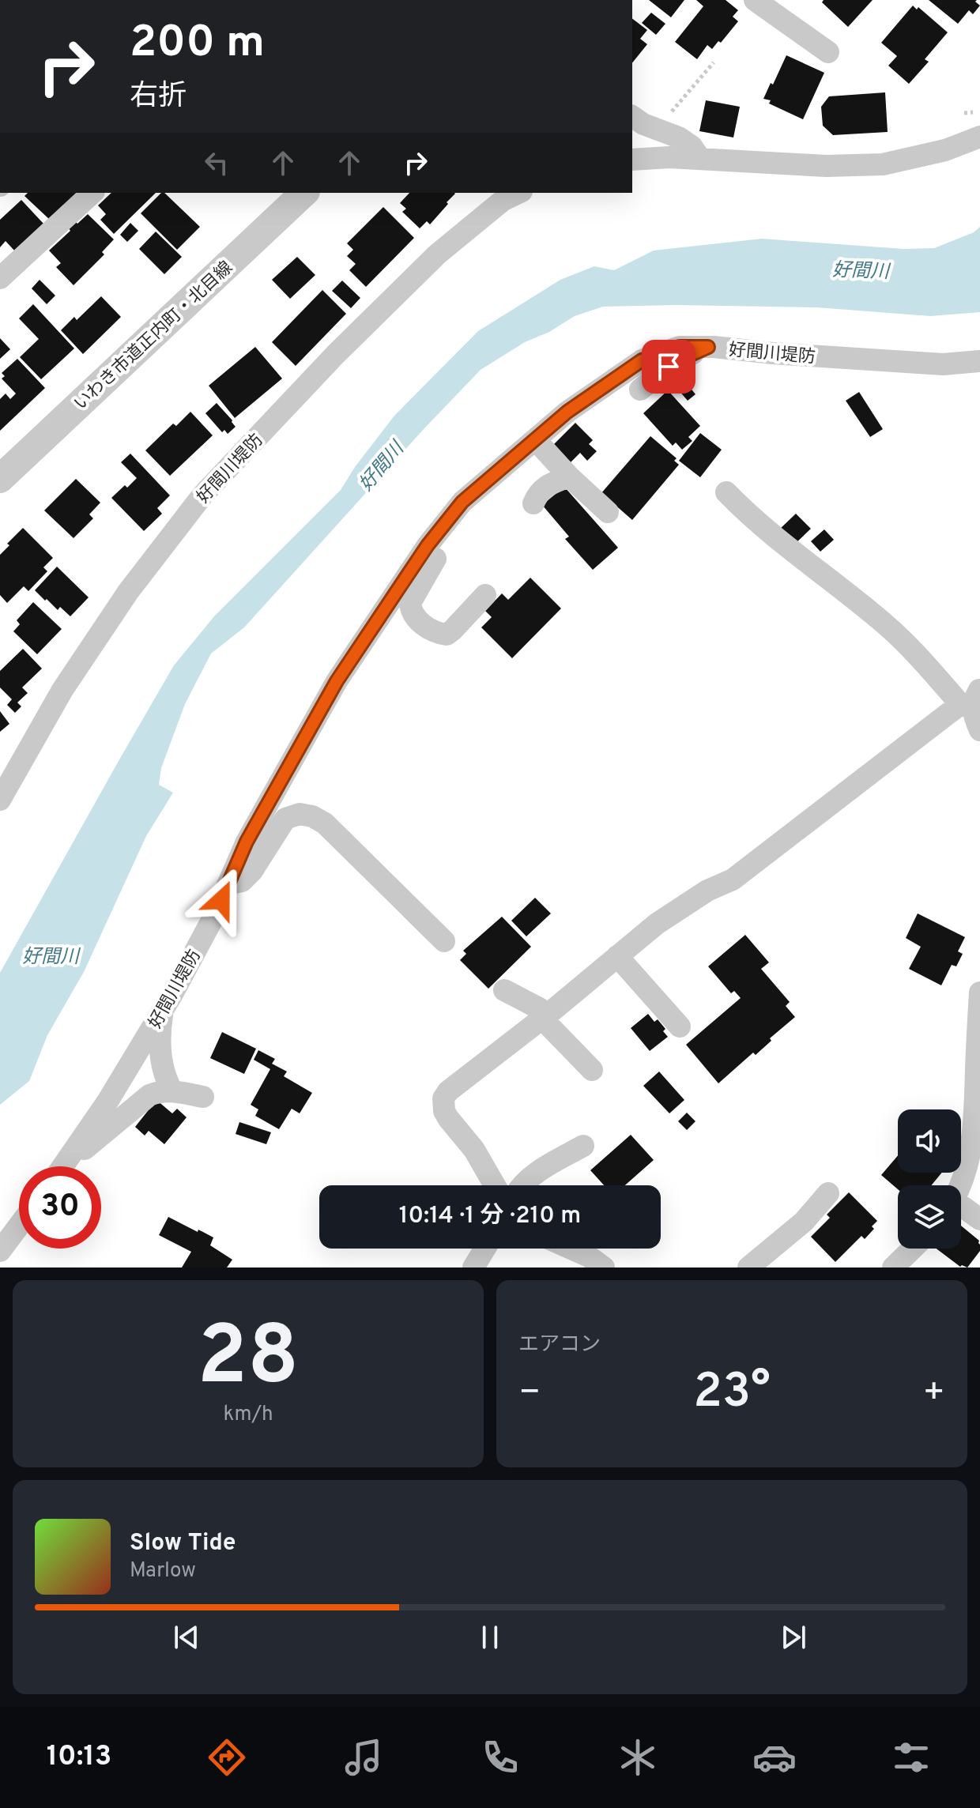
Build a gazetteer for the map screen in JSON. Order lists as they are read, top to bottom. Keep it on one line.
{"streets":{"street":["いわき市道正内町・北目線","好間川堤防"]},"water":["好間川"],"page":{"turn":["200 m","右折"],"limit":"30","trip":"10:14 · 1 分 · 210 m","tile":[["28","km/h"],"エアコン"],"heat":["−","23°","+"],"song":["Slow Tide","Marlow"],"tabs":"10:13"}}
